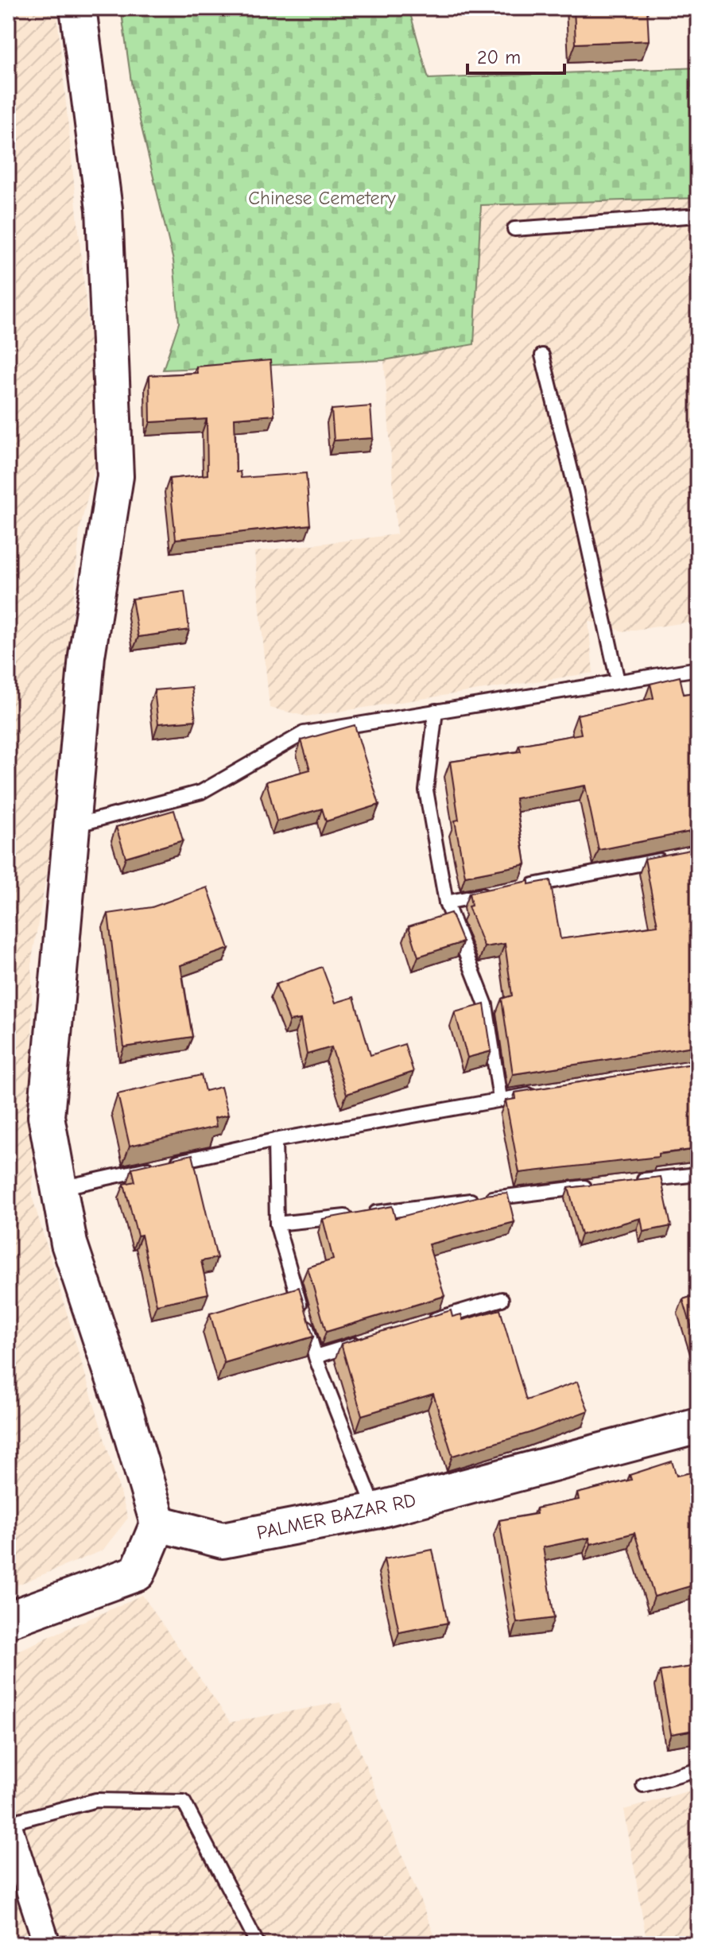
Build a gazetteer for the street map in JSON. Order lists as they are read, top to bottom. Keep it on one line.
{"streets":{"main road":["PALMER BAZAR RD"]},"parks":["Chinese Cemetery"],"scale_bar":"20 m"}
